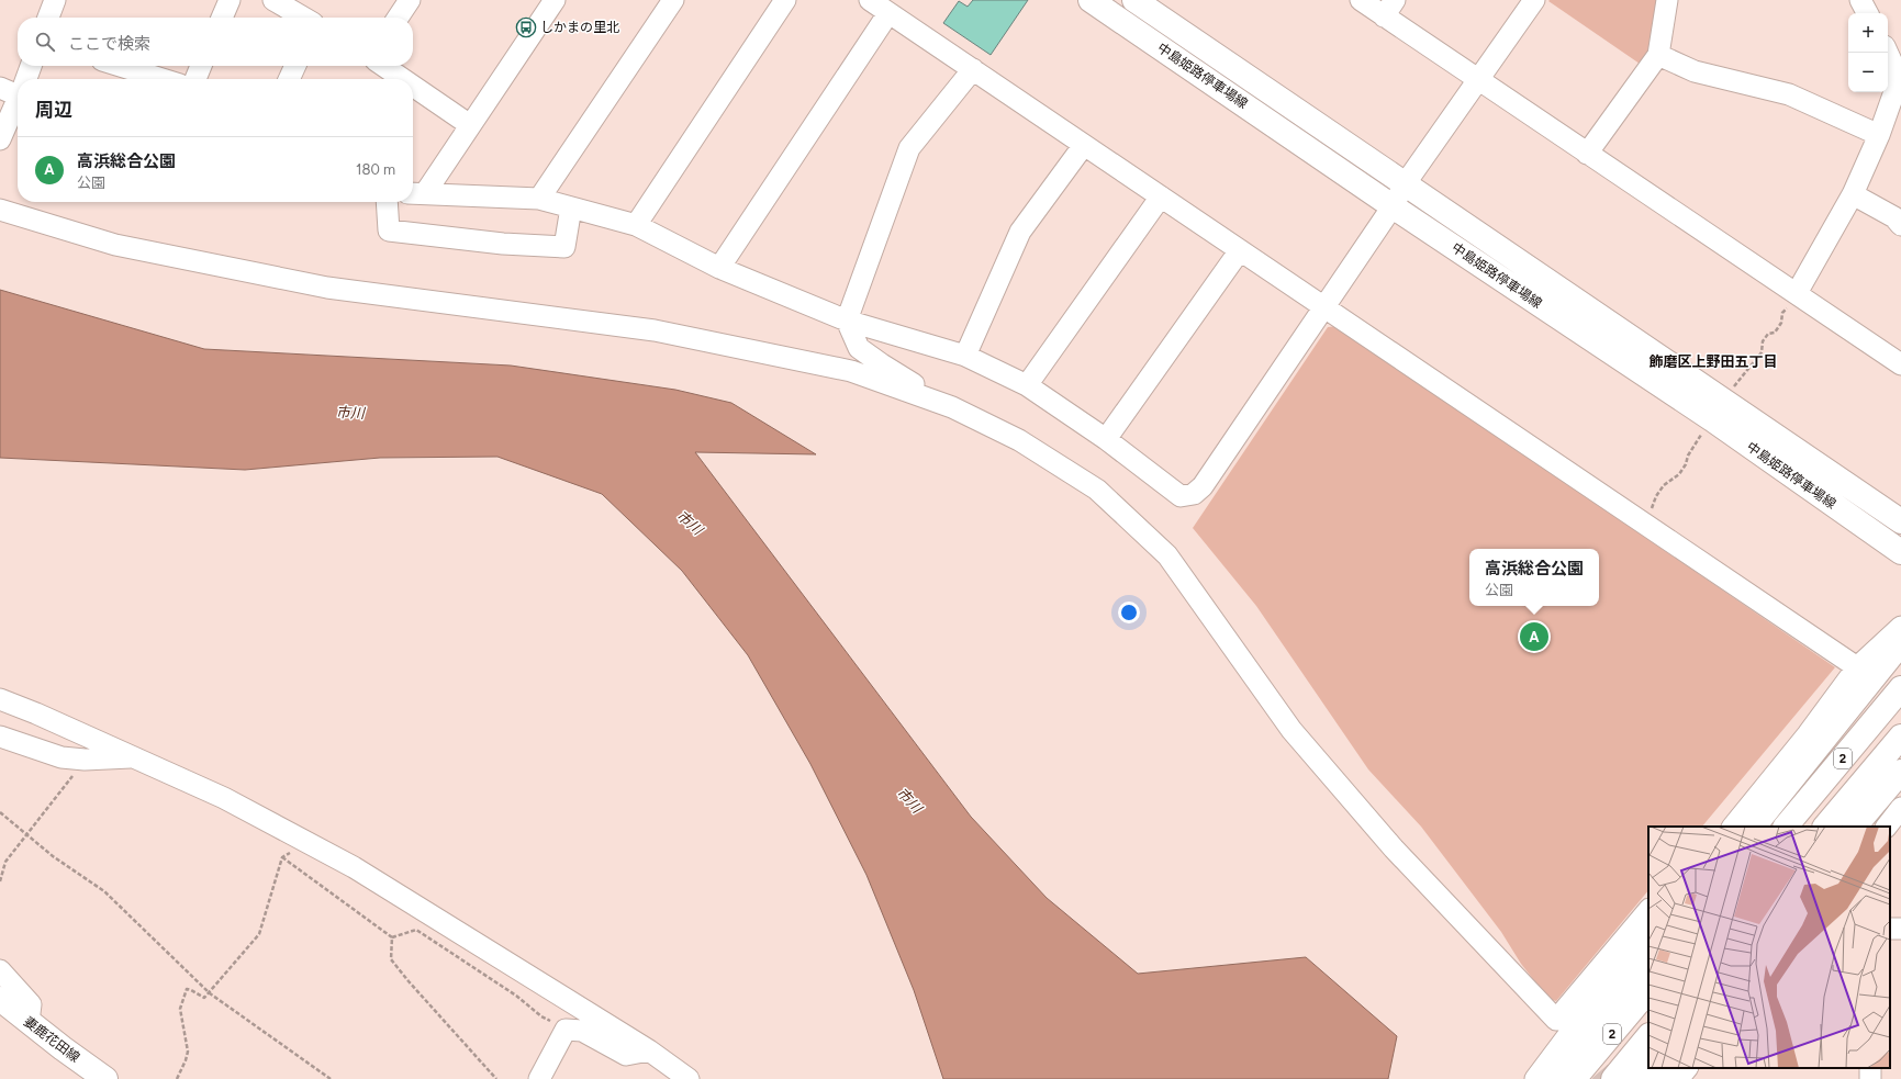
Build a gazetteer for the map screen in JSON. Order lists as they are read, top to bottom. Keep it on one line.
{"streets":{"main road":["中島姫路停車場線","2","妻鹿花田線"]},"districts":["飾磨区上野田五丁目"],"water":["市川"],"places":{"bus stop":["しかまの里北"]},"page":{"map_buttons":["+","−"],"search":"ここで検索","heading":"周辺","list":[{"mark":"A","name":"高浜総合公園","note":"公園","value":"180 m"}],"popup":["高浜総合公園","公園"],"pins":"A"}}
